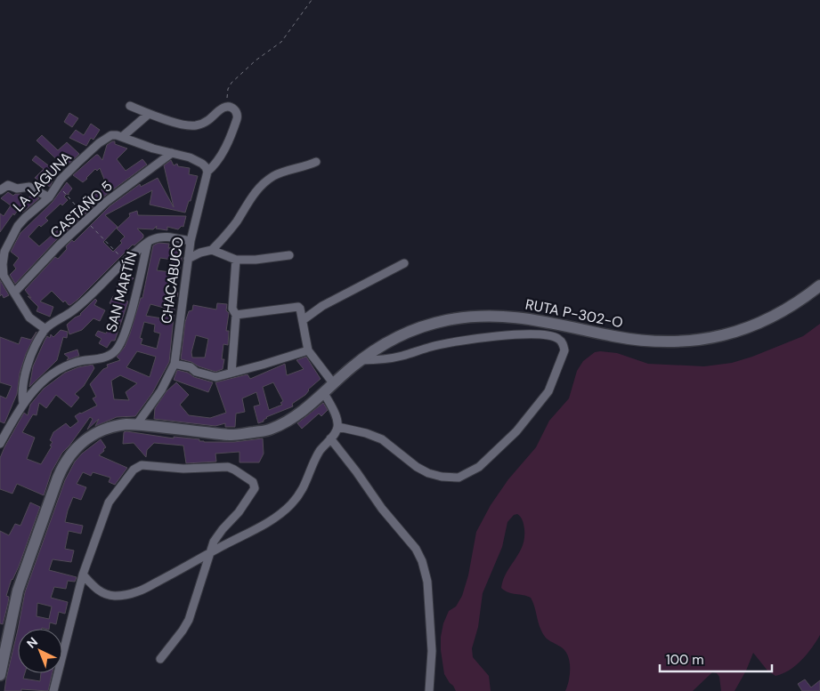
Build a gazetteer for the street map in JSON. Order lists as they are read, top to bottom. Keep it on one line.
{"streets":{"street":["LA LAGUNA","CASTAÑO 5","CHACABUCO","SAN MARTÍN","RUTA P-302-O"]},"crossings":[["LA LAGUNA","CASTAÑO 5"],["CHACABUCO","RUTA P-302-O"]],"scale_bar":"100 m","north":"top left"}
